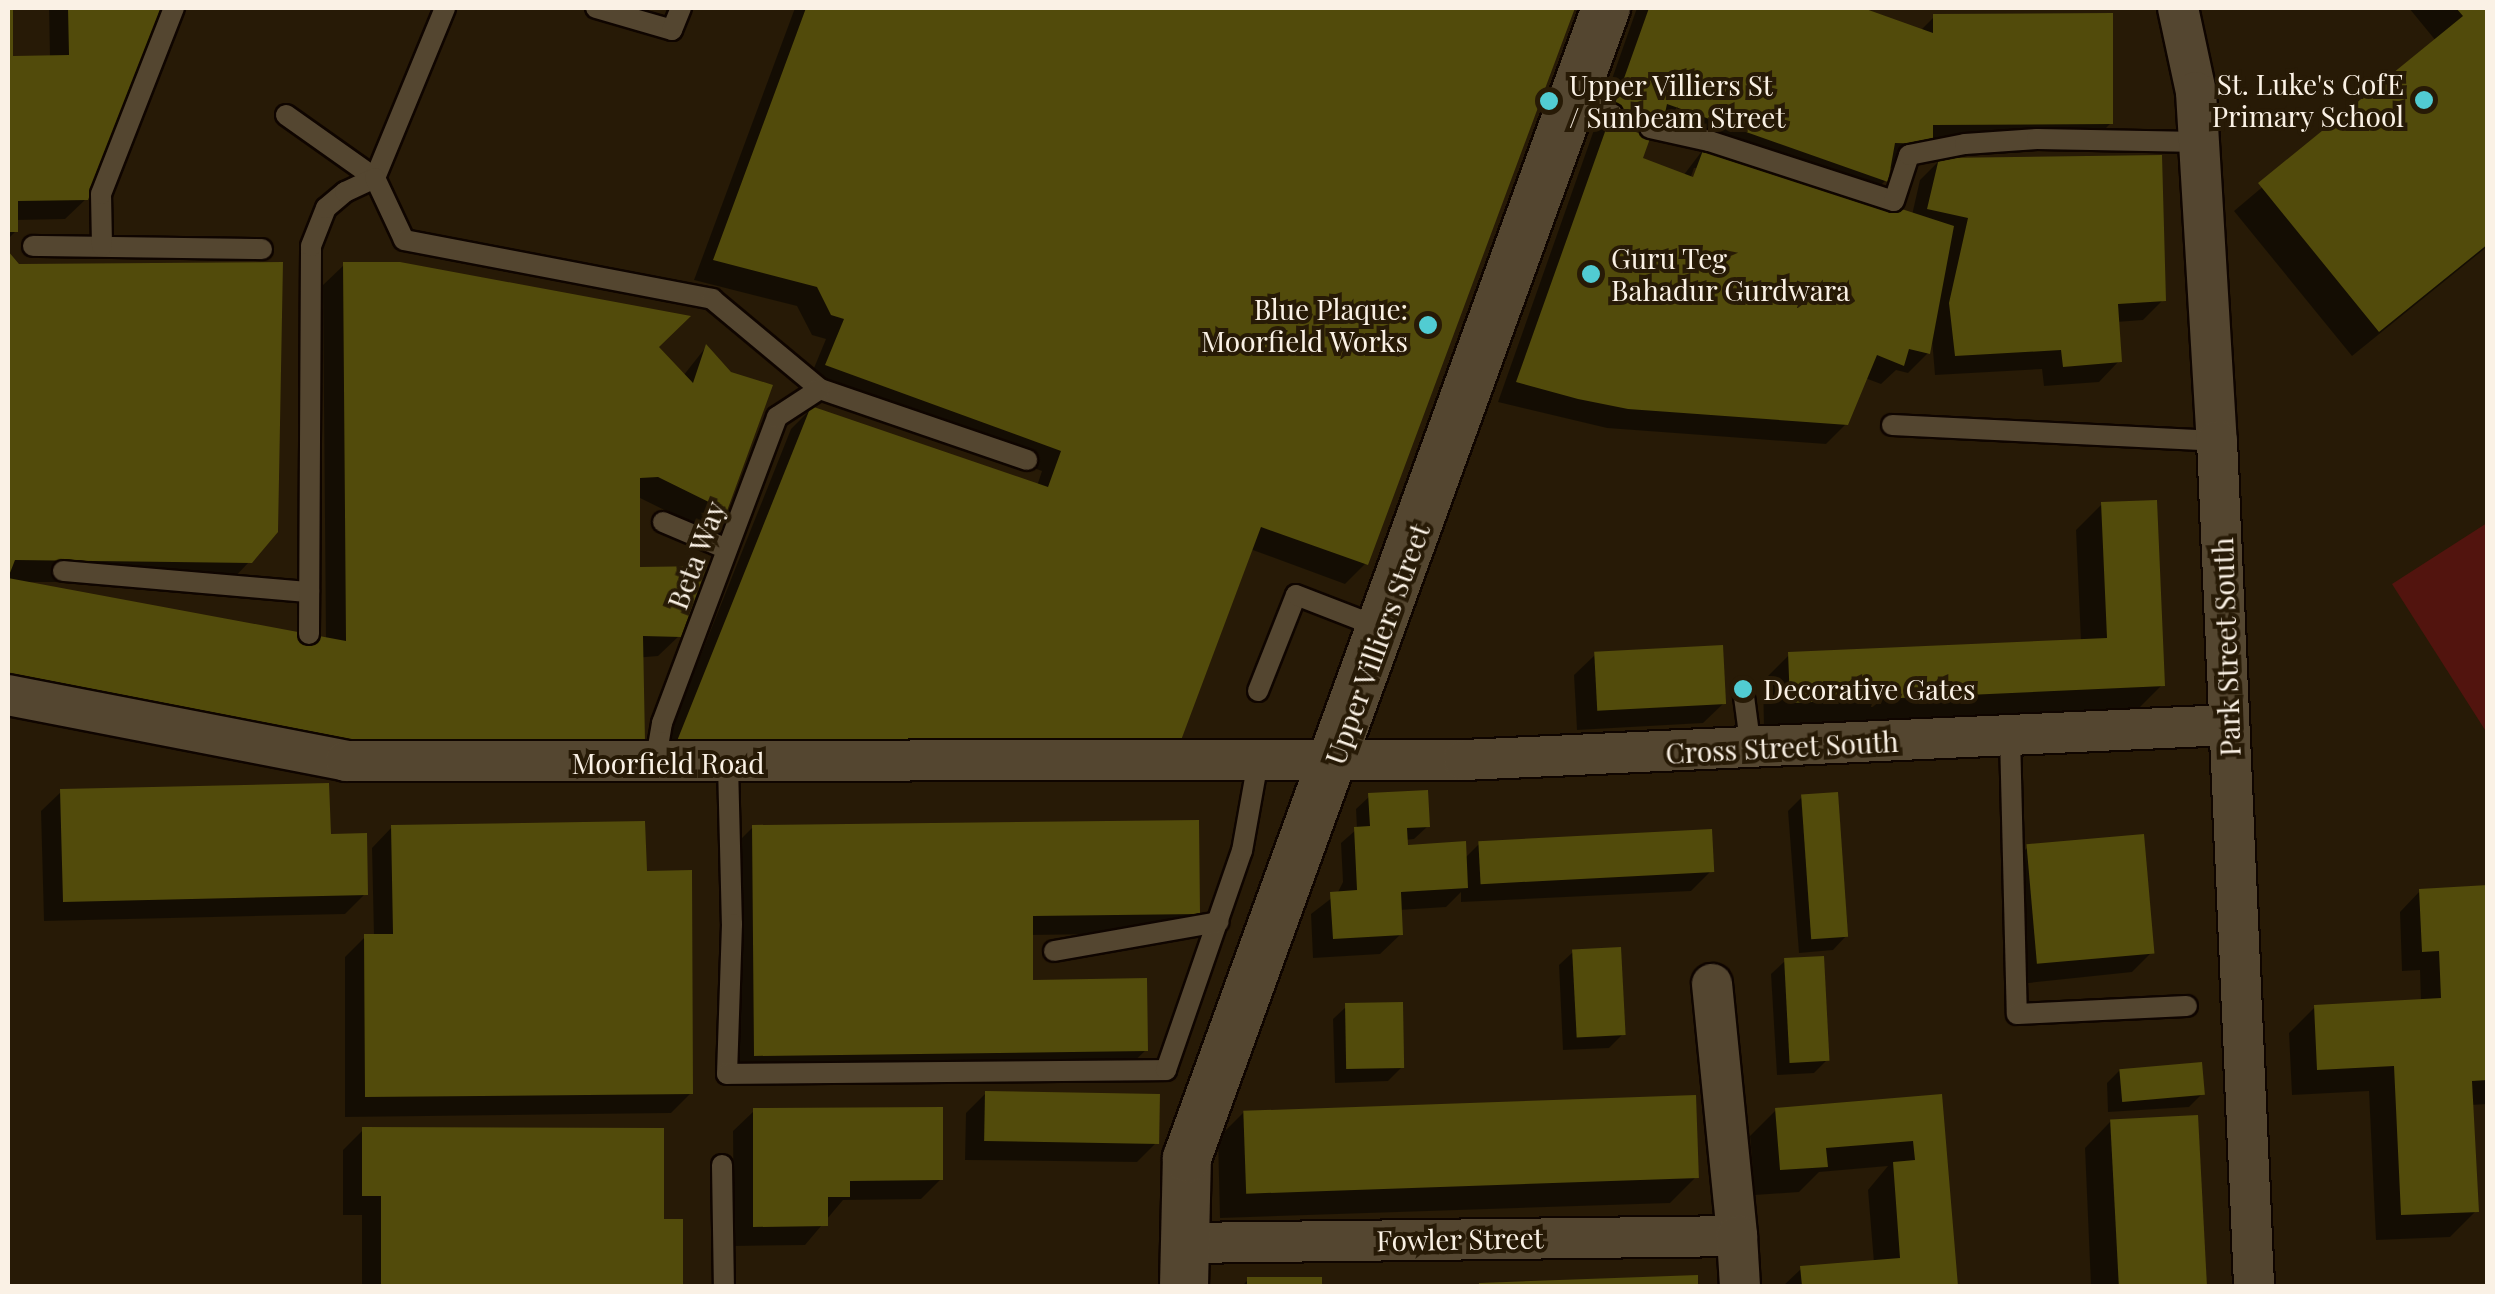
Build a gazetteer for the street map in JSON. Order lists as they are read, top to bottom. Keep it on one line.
{"streets":{"street":["Upper Villiers Street","Park Street South","Cross Street South","Moorfield Road","Fowler Street"],"lane":["Beta Way"]},"crossings":[["Beta Way","Moorfield Road"],["Upper Villiers Street","Cross Street South"],["Upper Villiers Street","Moorfield Road"],["Upper Villiers Street","Fowler Street"],["Park Street South","Cross Street South"],["Cross Street South","Moorfield Road"]],"places":["St. Luke's CofE Primary School","Upper Villiers St / Sunbeam Street","Guru Teg Bahadur Gurdwara","Blue Plaque: Moorfield Works","Decorative Gates"]}
